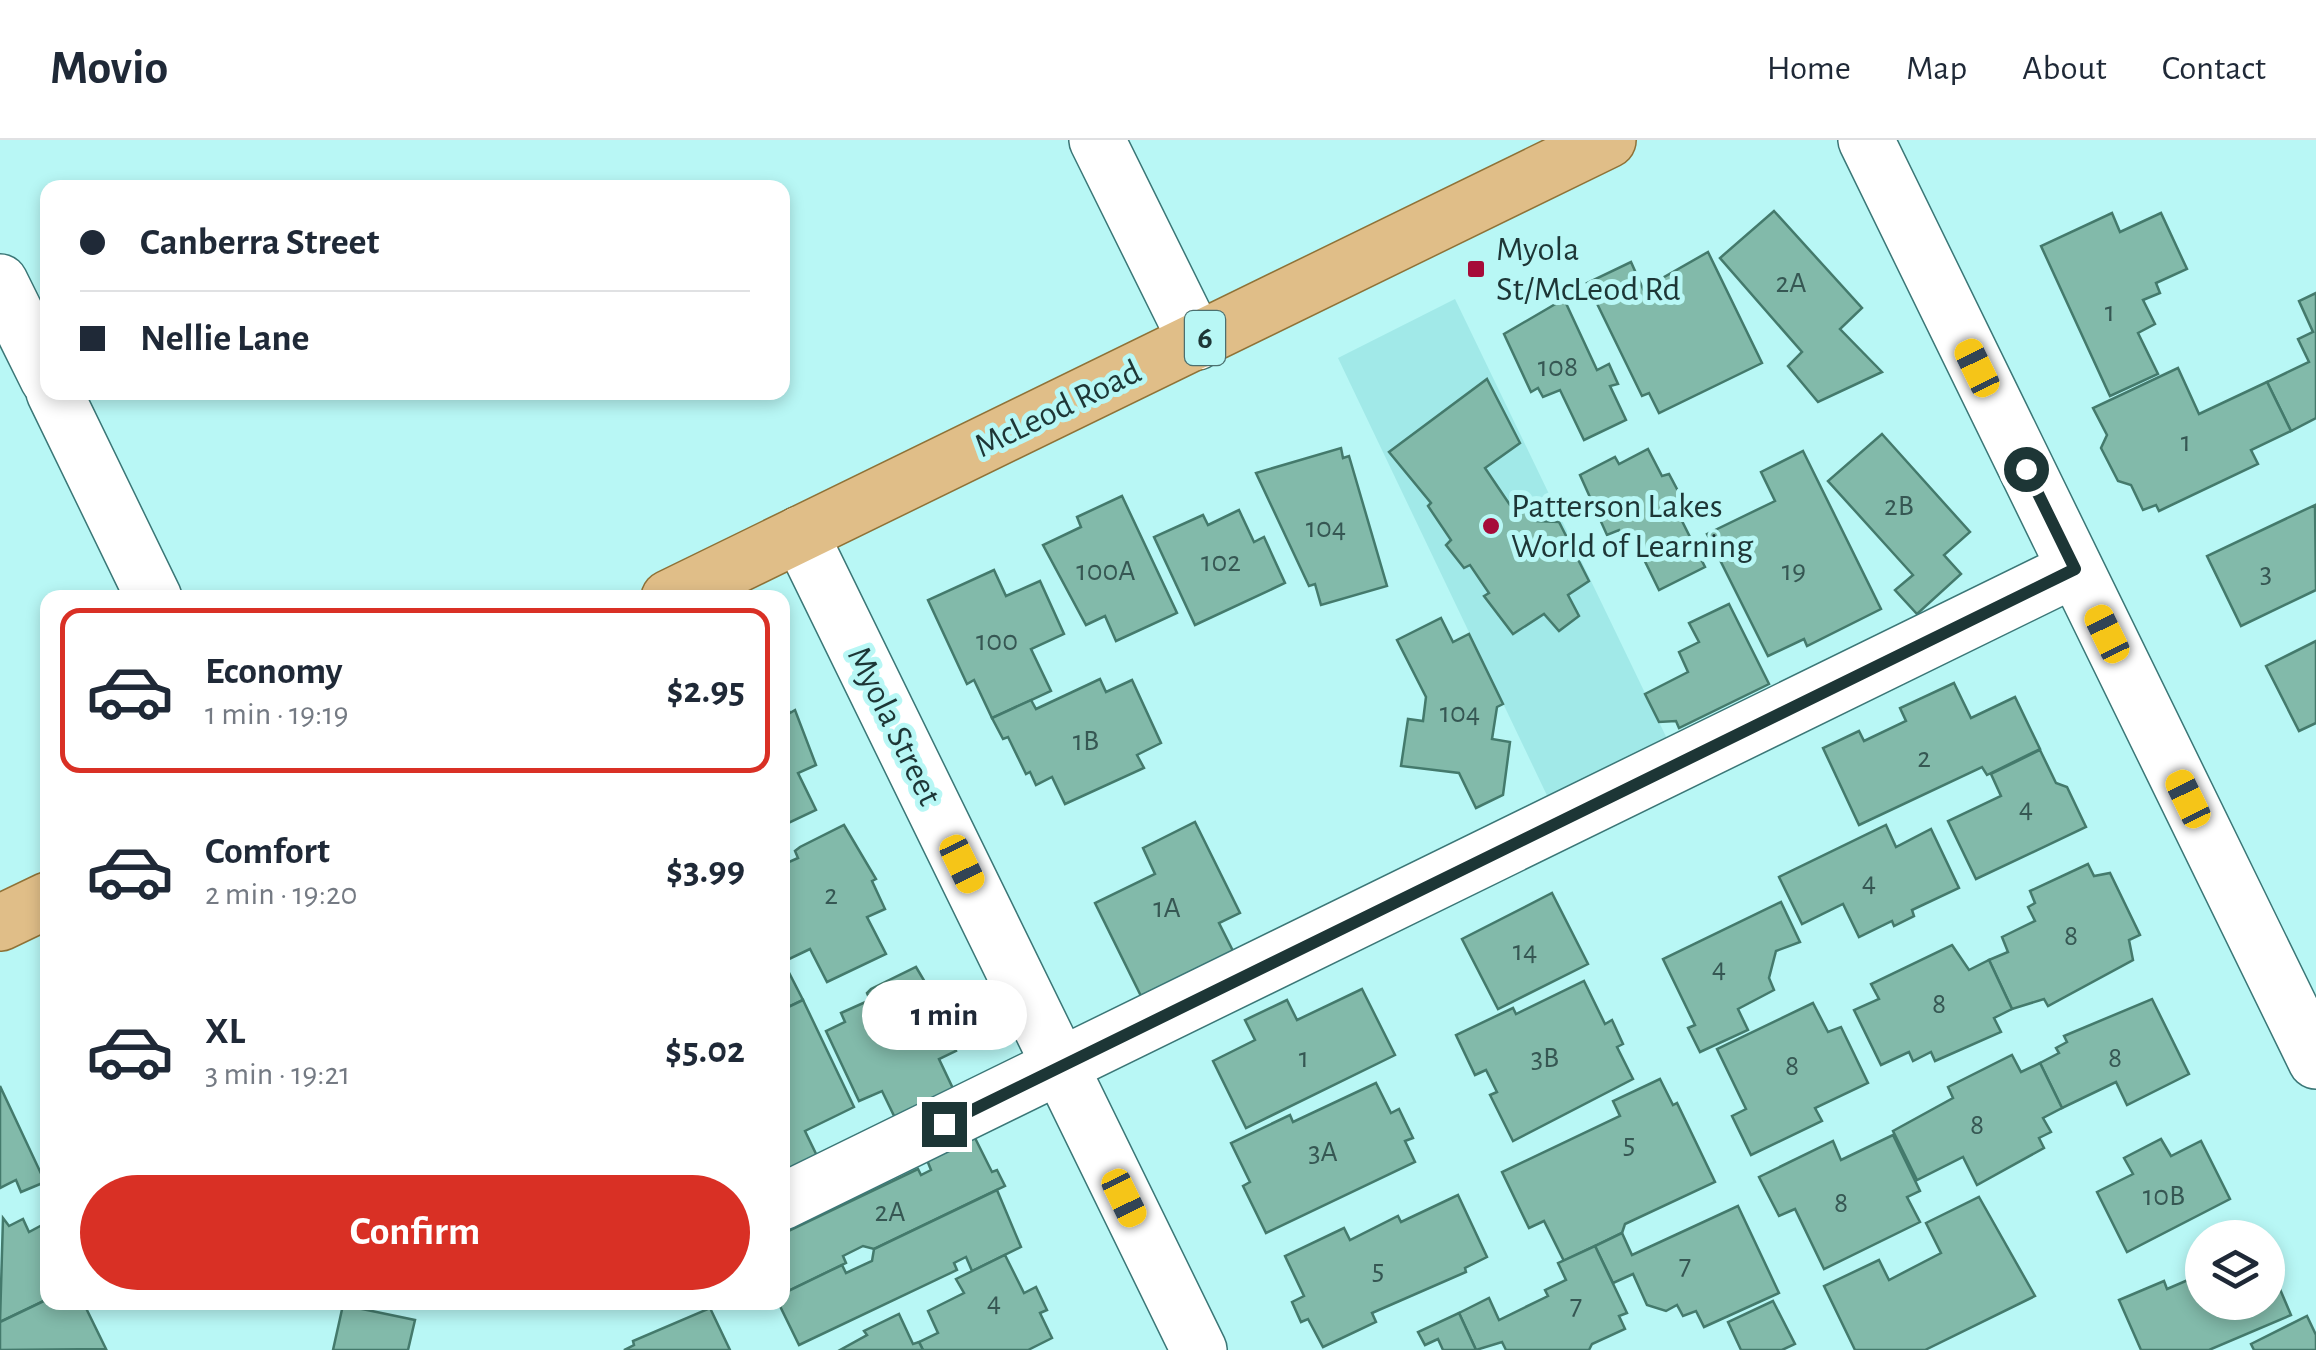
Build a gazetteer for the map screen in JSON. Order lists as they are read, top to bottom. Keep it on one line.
{"streets":{"main road":["6","McLeod Road"],"street":["Myola Street"]},"crossings":[["McLeod Road","Myola Street"]],"places":{"transit":["Myola St/McLeod Rd"],"other":["Patterson Lakes World of Learning"]},"house_numbers":["2A","1","108","1","2B","104","102","100A","19","3","100","104","1B","2","4","4","2","1A","8","14","4","8","1","3B","8","8","8","5","3A","10B","8","2A","7","5","4","7"],"page":{"header":"Movio","nav":["Home","Map","About","Contact"],"banner":["Canberra Street","Nellie Lane"],"list":[{"name":"Economy","note":"1 min · 19:19","value":"$2.95"},{"name":"Comfort","note":"2 min · 19:20","value":"$3.99"},{"name":"XL","note":"3 min · 19:21","value":"$5.02"}],"bubble":"1 min","buttons":"Confirm"}}
